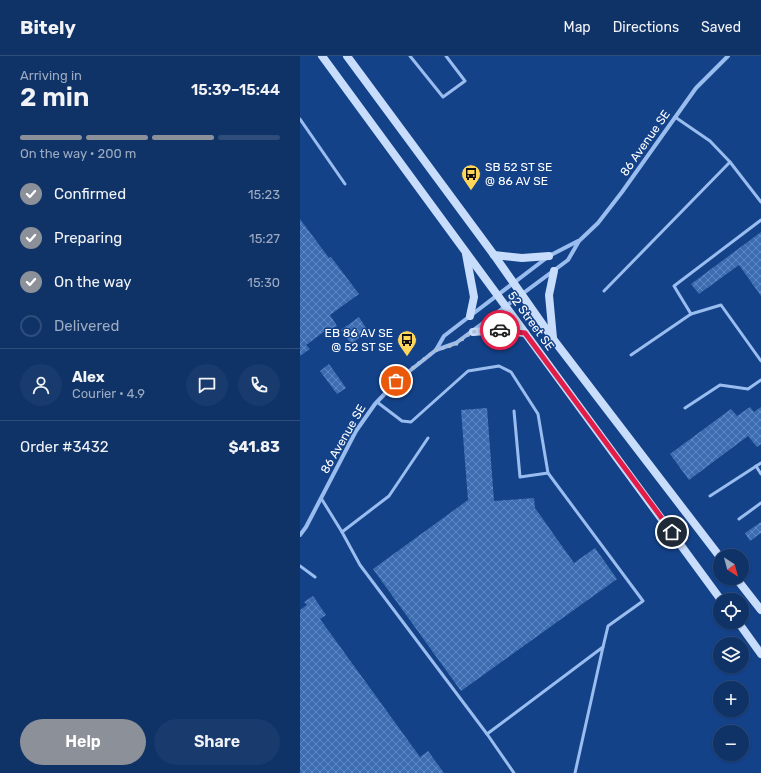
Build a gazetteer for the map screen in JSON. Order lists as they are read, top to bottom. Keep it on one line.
{"streets":{"main road":["52 Street SE"],"street":["86 Avenue SE"]},"crossings":[["86 Avenue SE","52 Street SE"]],"places":{"bus stop":["SB 52 ST SE @ 86 AV SE","EB 86 AV SE @ 52 ST SE"]},"north":"bottom right","page":{"header":"Bitely","nav":["Map","Directions","Saved"],"heading":["2 min","Arriving in","15:39–15:44"],"panel":["Alex","Courier · 4.9","Order #3432","$41.83"],"bar":"On the way · 200 m","list":[["Confirmed","15:23"],["Preparing","15:27"],["On the way","15:30"],"Delivered"],"map_buttons":["+","−"],"buttons":["Help","Share"]}}
